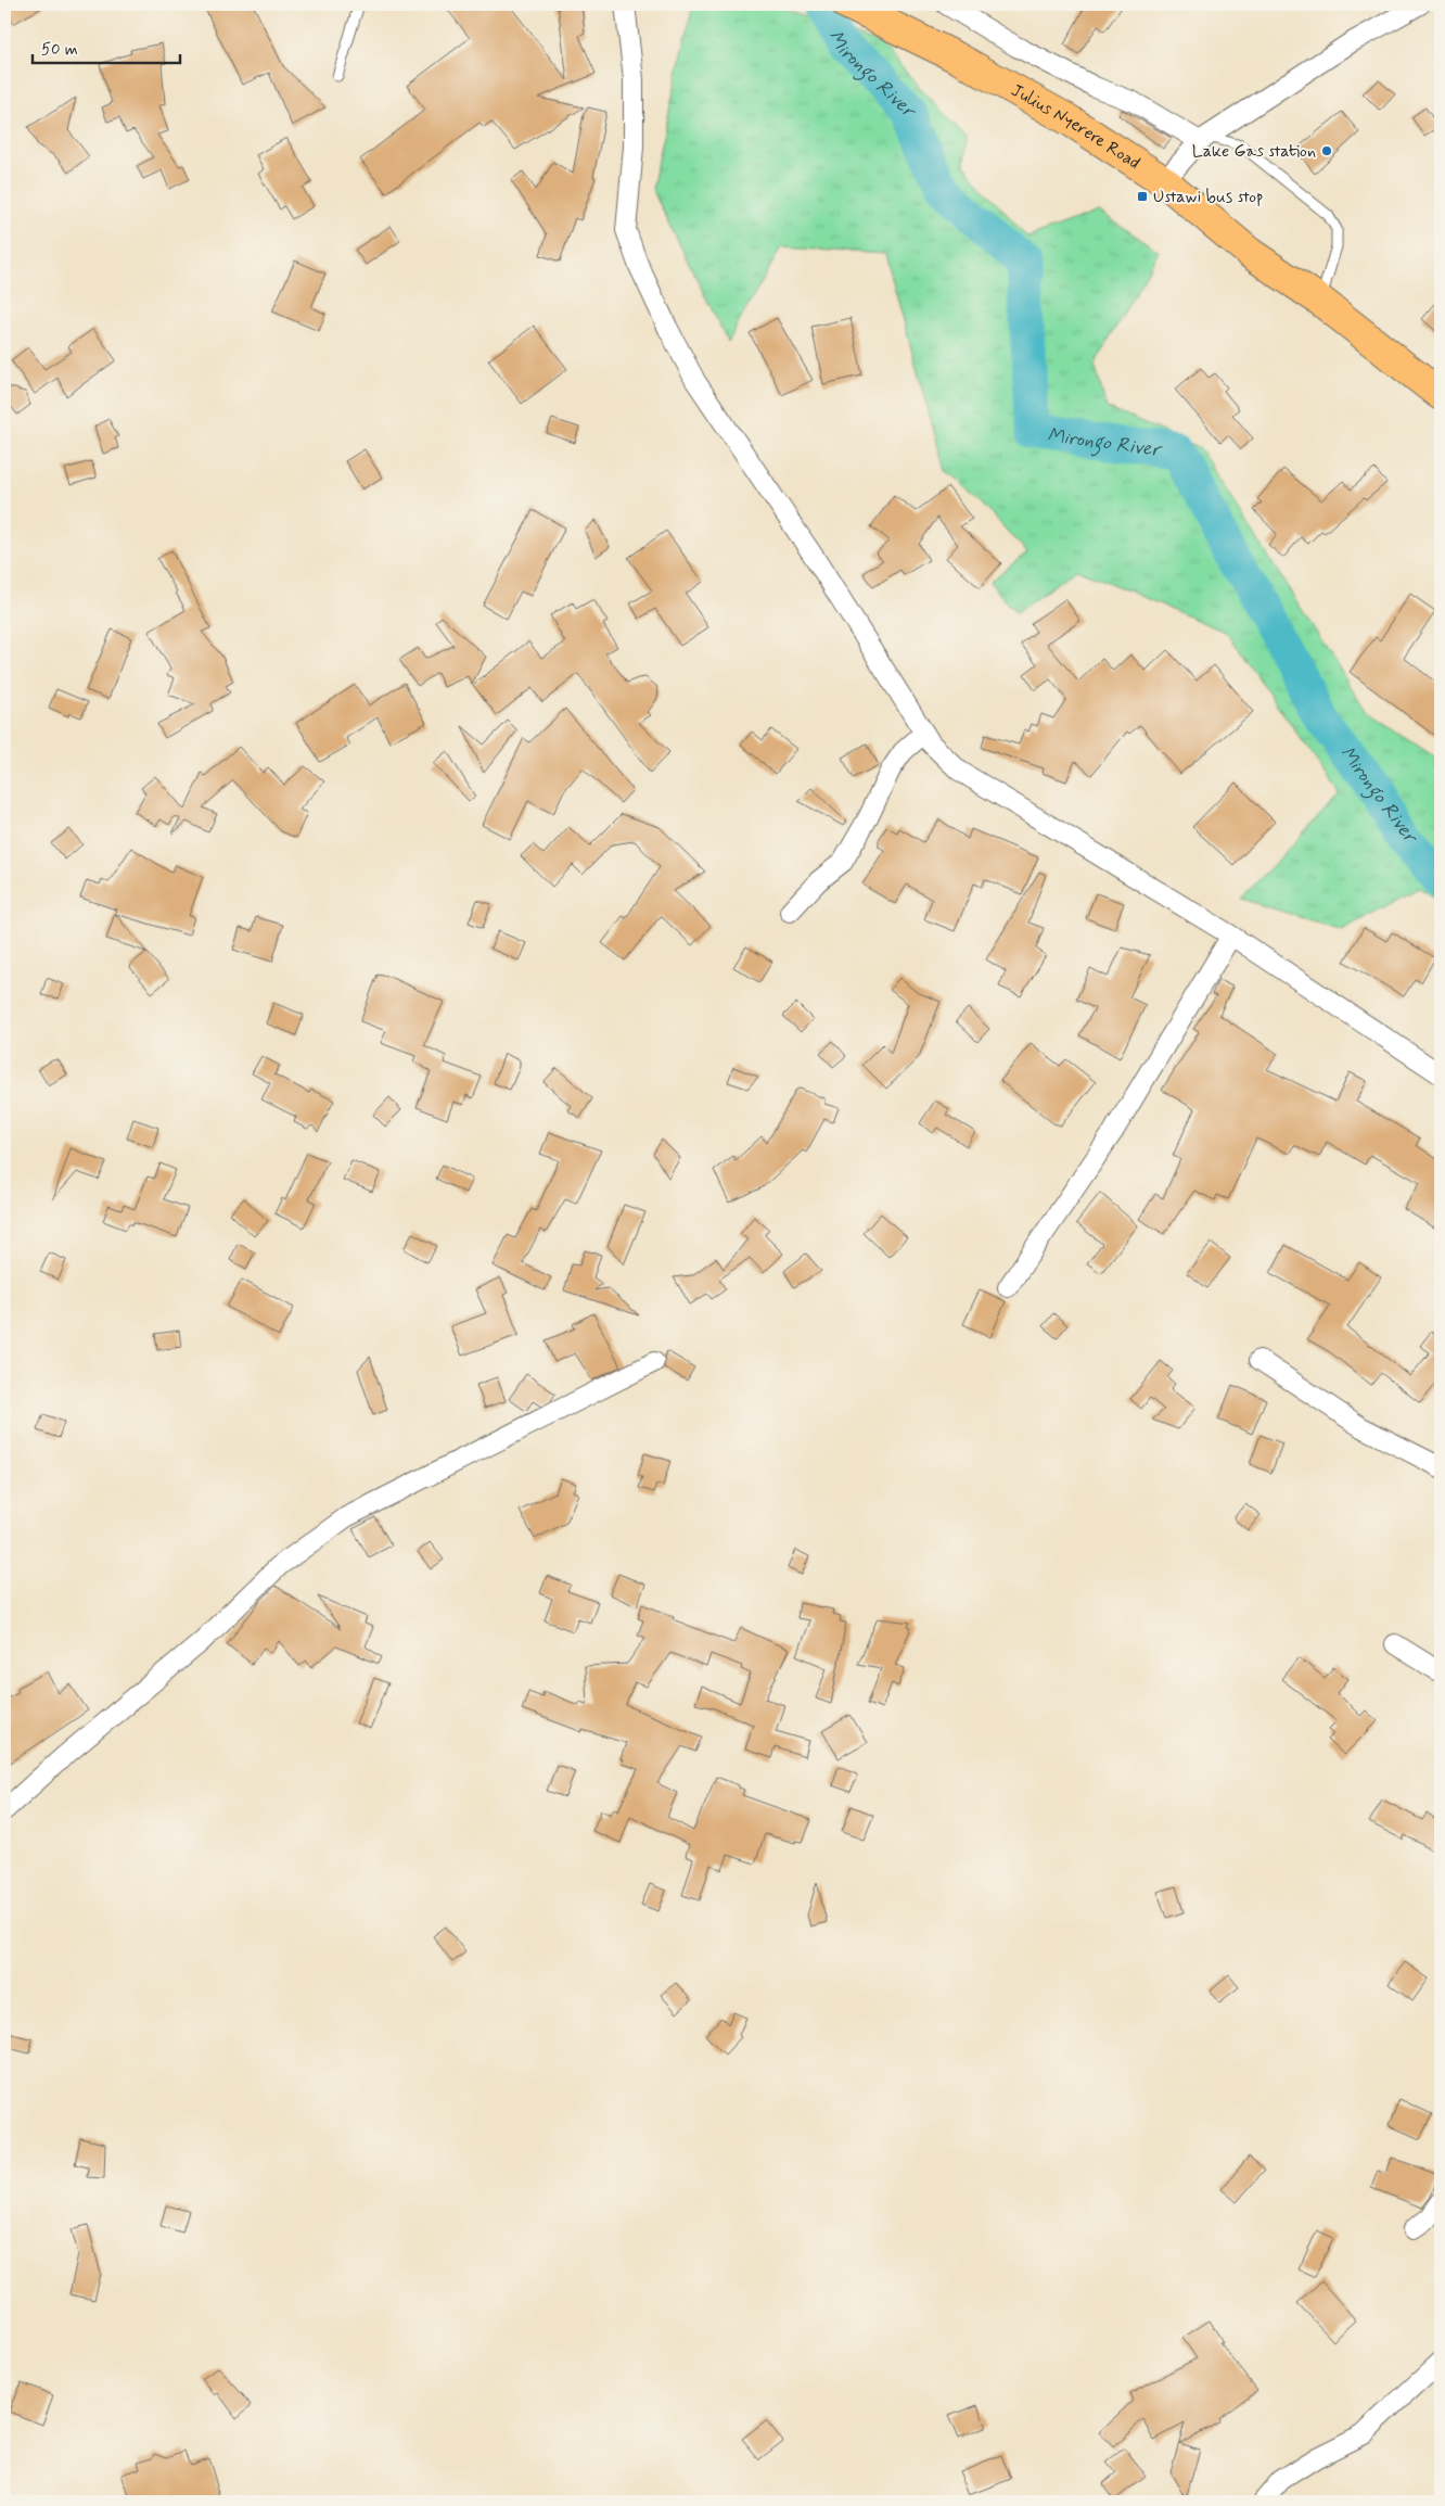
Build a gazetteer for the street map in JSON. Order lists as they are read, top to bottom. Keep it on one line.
{"streets":{"highway":["Julius Nyerere Road"]},"water":["Mirongo River"],"places":{"other":["Lake Gas station"],"transit":["Ustawi bus stop"]},"scale_bar":"50 m"}
